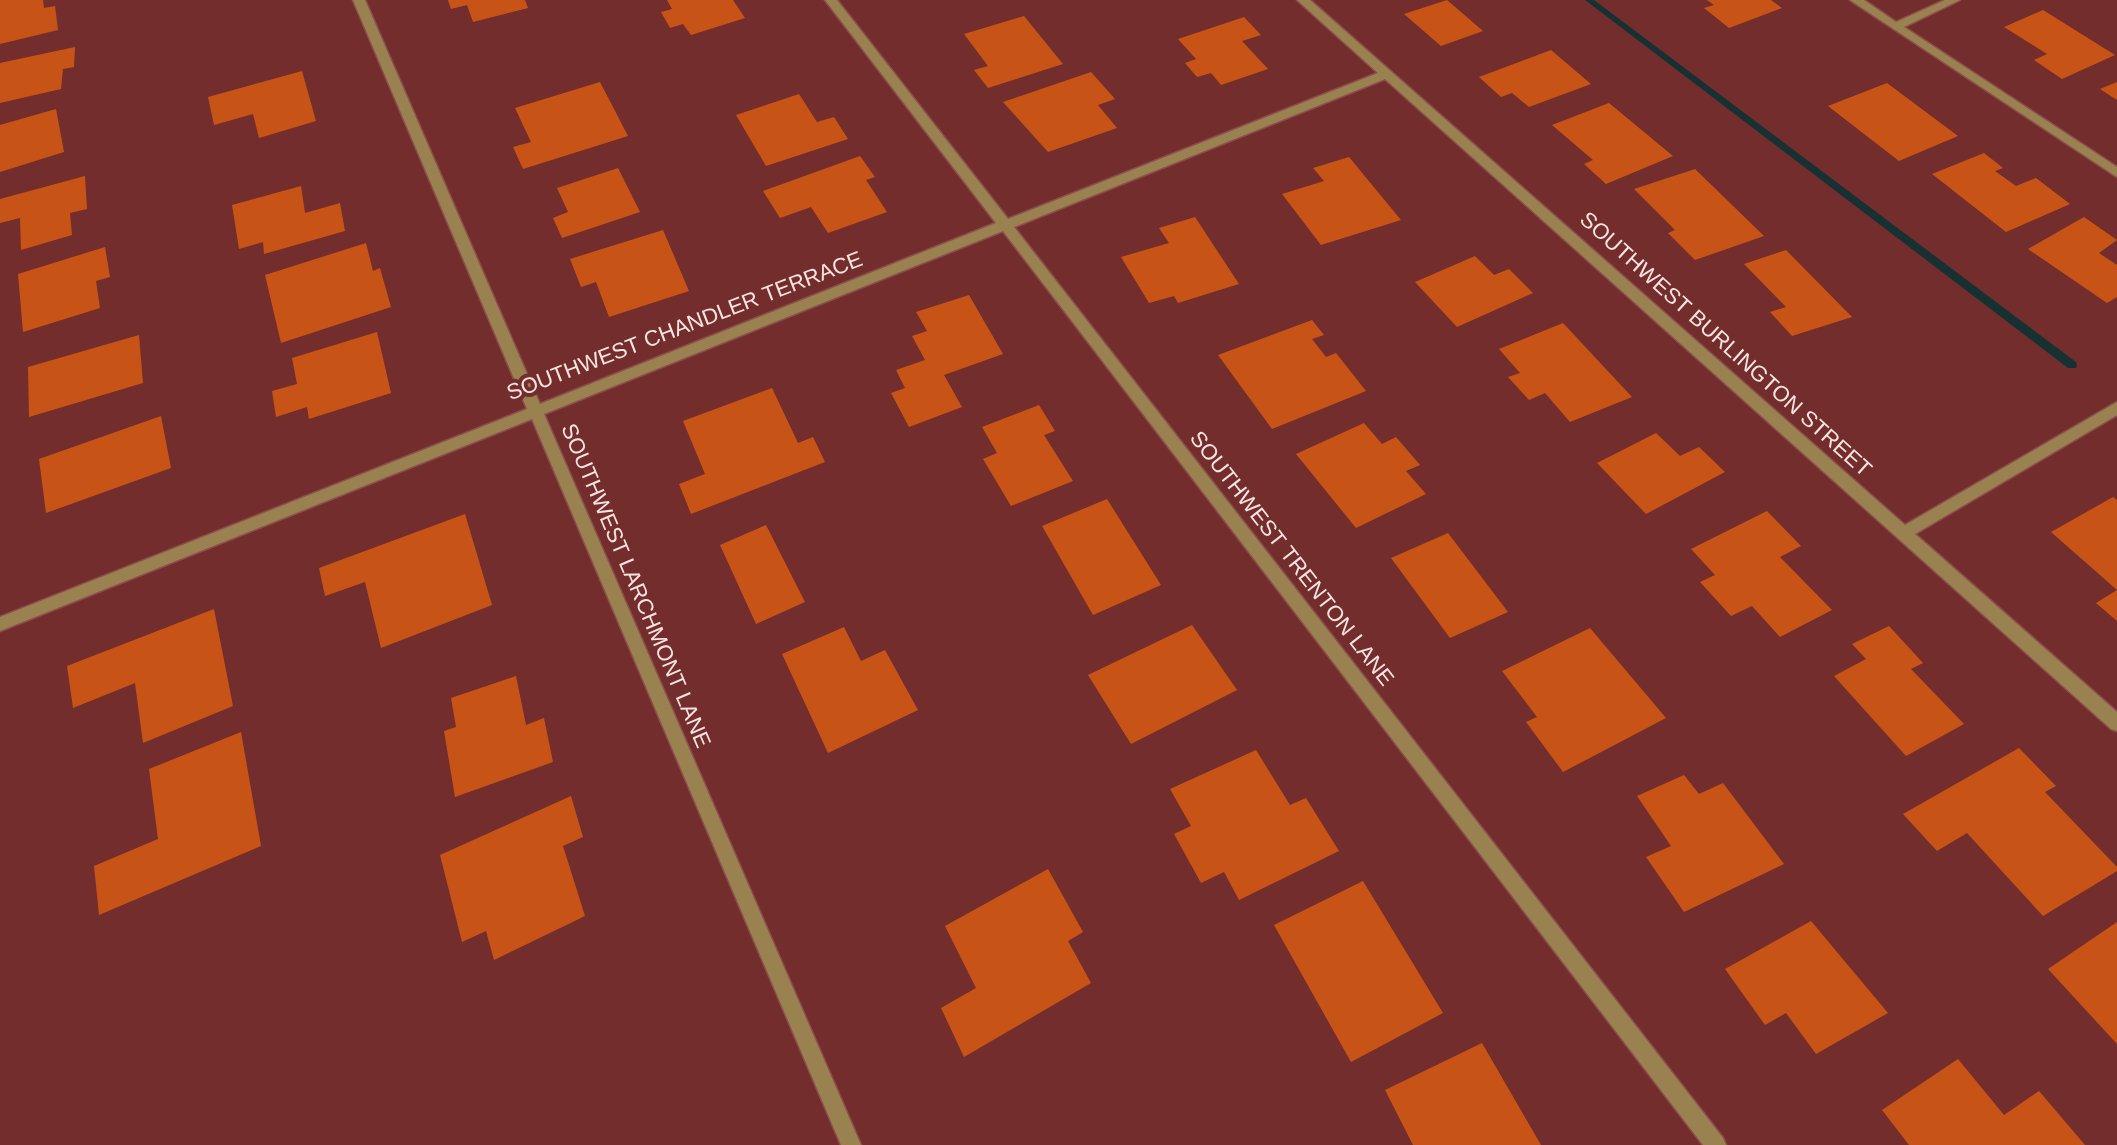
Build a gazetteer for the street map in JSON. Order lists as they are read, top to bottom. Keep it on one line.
{"streets":{"street":["SOUTHWEST CHANDLER TERRACE","SOUTHWEST BURLINGTON STREET","SOUTHWEST TRENTON LANE","SOUTHWEST LARCHMONT LANE"]},"crossings":[["SOUTHWEST CHANDLER TERRACE","SOUTHWEST BURLINGTON STREET"],["SOUTHWEST CHANDLER TERRACE","SOUTHWEST TRENTON LANE"],["SOUTHWEST CHANDLER TERRACE","SOUTHWEST LARCHMONT LANE"]]}
